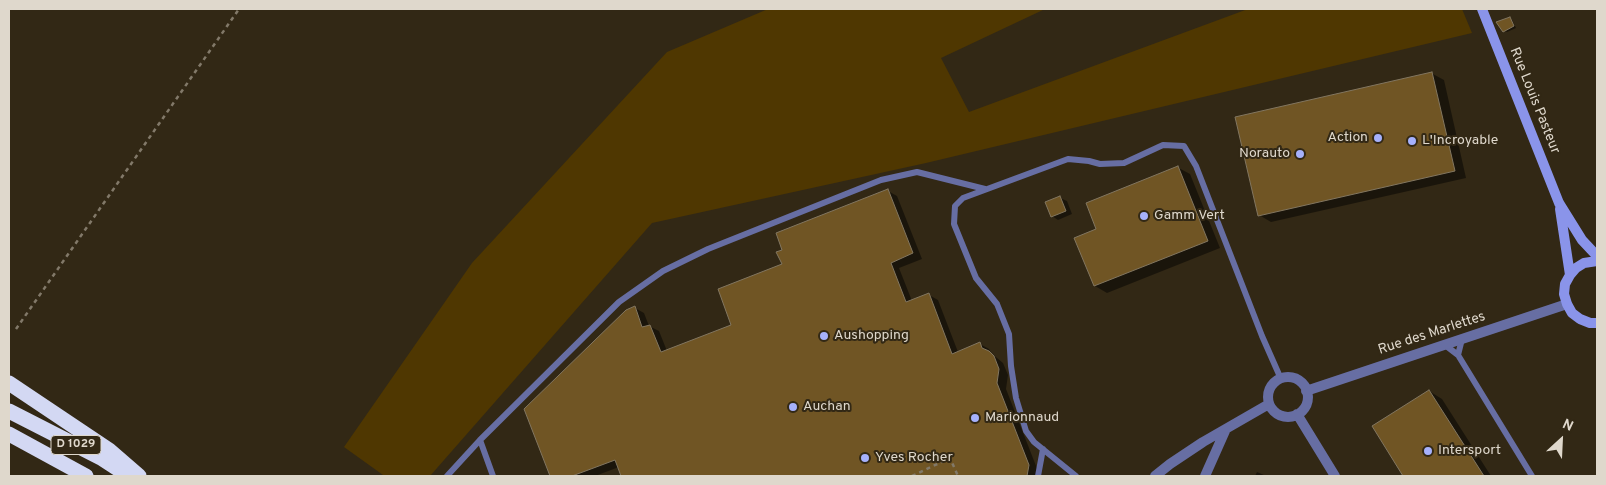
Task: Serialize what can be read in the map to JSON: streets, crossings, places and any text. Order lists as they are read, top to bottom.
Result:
{
  "streets": {
    "highway": ["D 1029"],
    "main road": ["Rue Louis Pasteur"],
    "street": ["Rue des Marlettes"]
  },
  "places": [
    "Action",
    "L'Incroyable",
    "Norauto",
    "Gamm Vert",
    "Aushopping",
    "Auchan",
    "Marionnaud",
    "Intersport",
    "Yves Rocher"
  ],
  "north": "top right"
}
